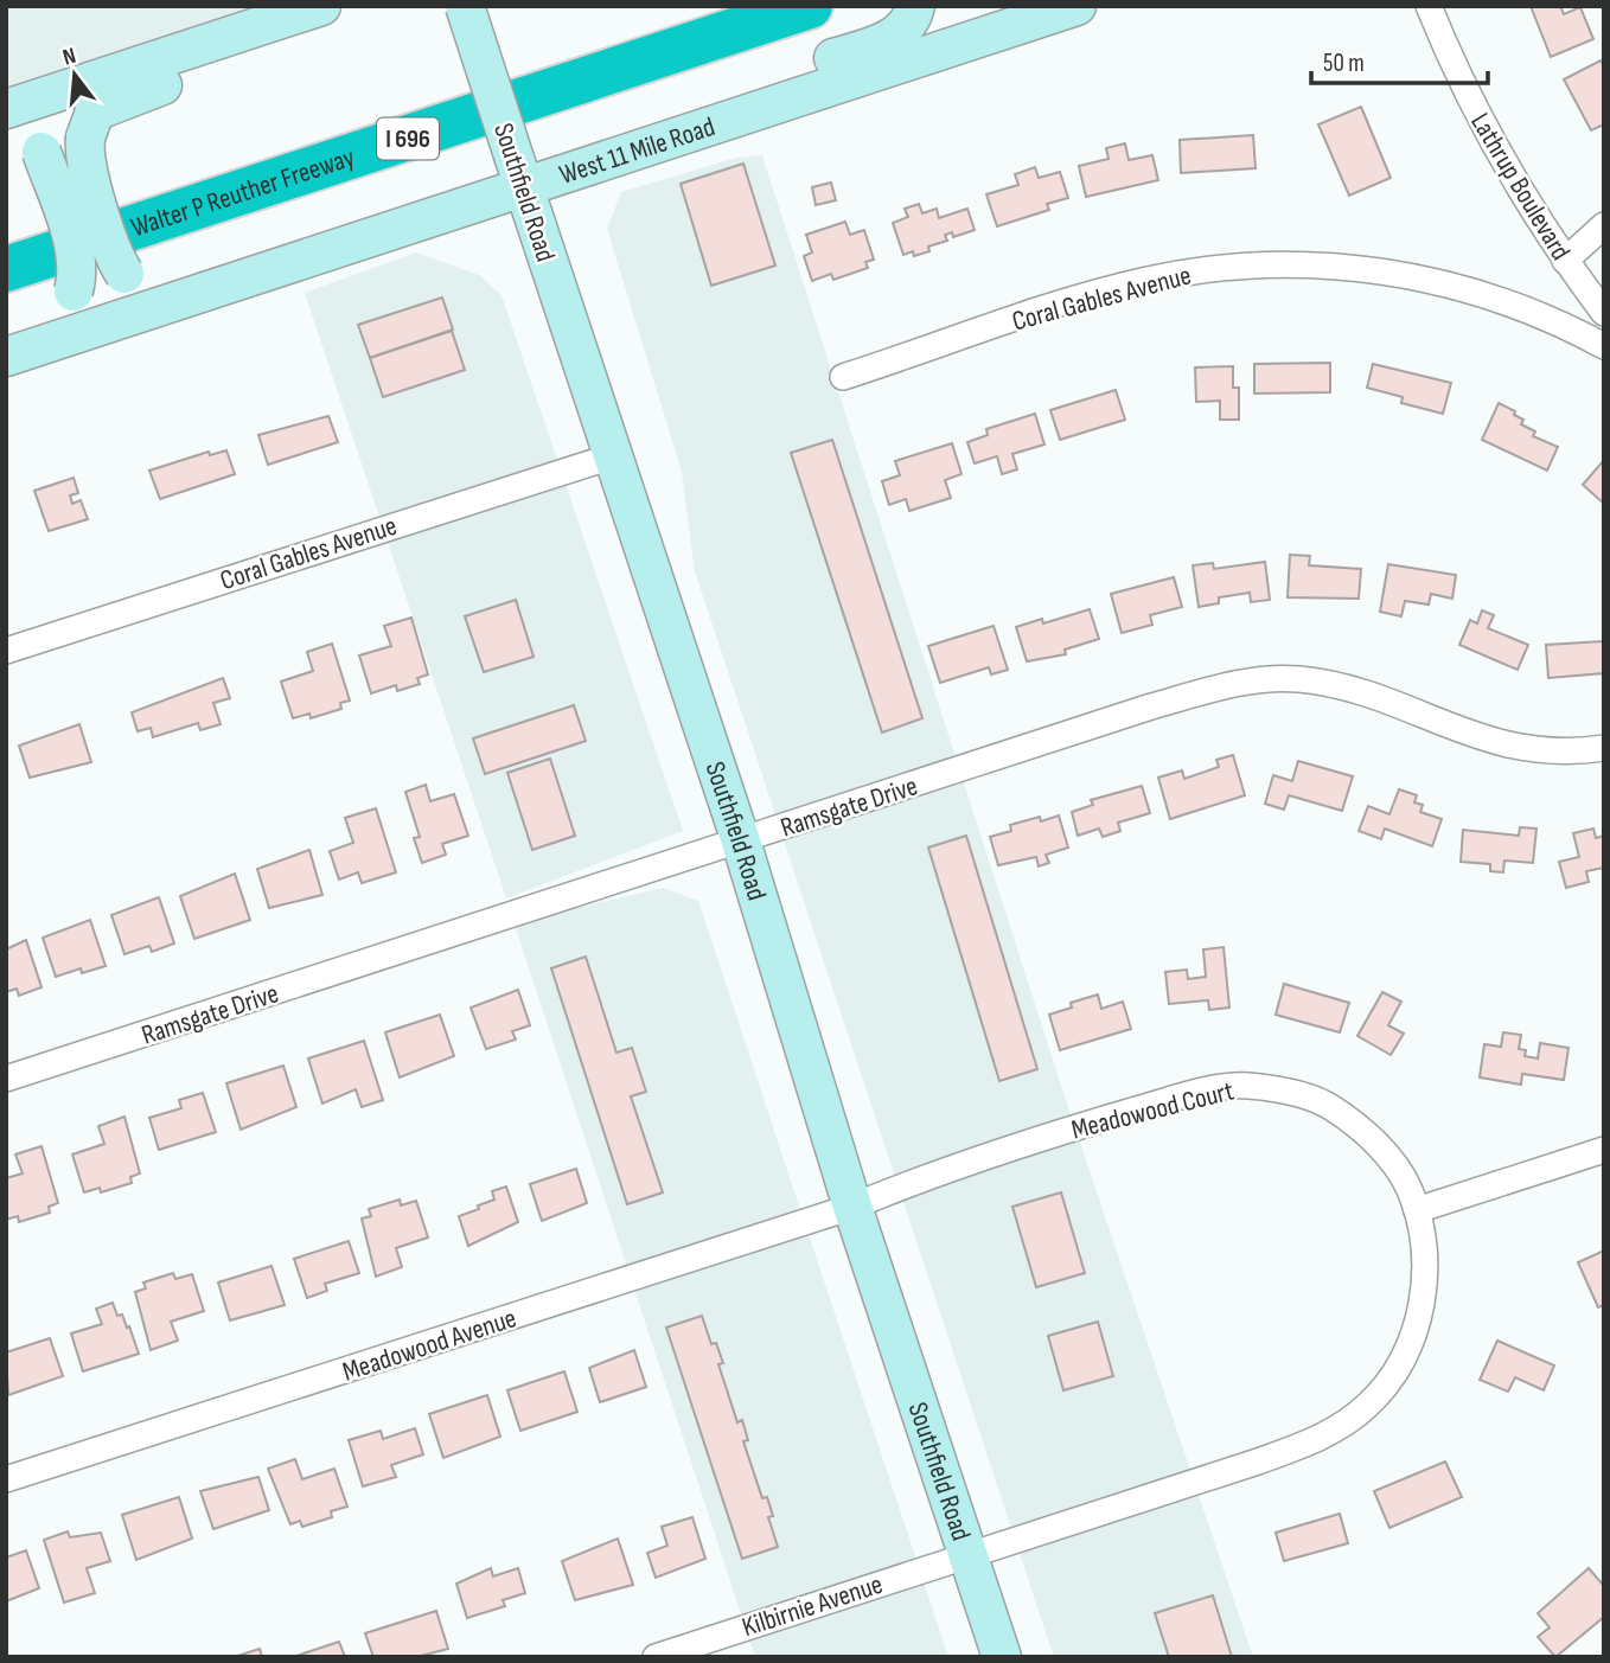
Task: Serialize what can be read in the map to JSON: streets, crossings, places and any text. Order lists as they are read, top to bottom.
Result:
{
  "streets": {
    "highway": ["I 696", "Walter P Reuther Freeway"],
    "main road": ["West 11 Mile Road", "Southfield Road"],
    "street": [
      "Lathrup Boulevard",
      "Coral Gables Avenue",
      "Ramsgate Drive",
      "Meadowood Court",
      "Meadowood Avenue",
      "Kilbirnie Avenue"
    ]
  },
  "crossings": [
    ["West 11 Mile Road", "Southfield Road"],
    ["Southfield Road", "Coral Gables Avenue"],
    ["Southfield Road", "Ramsgate Drive"],
    ["Southfield Road", "Meadowood Court"],
    ["Southfield Road", "Meadowood Avenue"],
    ["Southfield Road", "Kilbirnie Avenue"],
    ["Meadowood Court", "Meadowood Avenue"],
    ["Meadowood Court", "Kilbirnie Avenue"]
  ],
  "scale_bar": "50 m",
  "north": "top"
}
